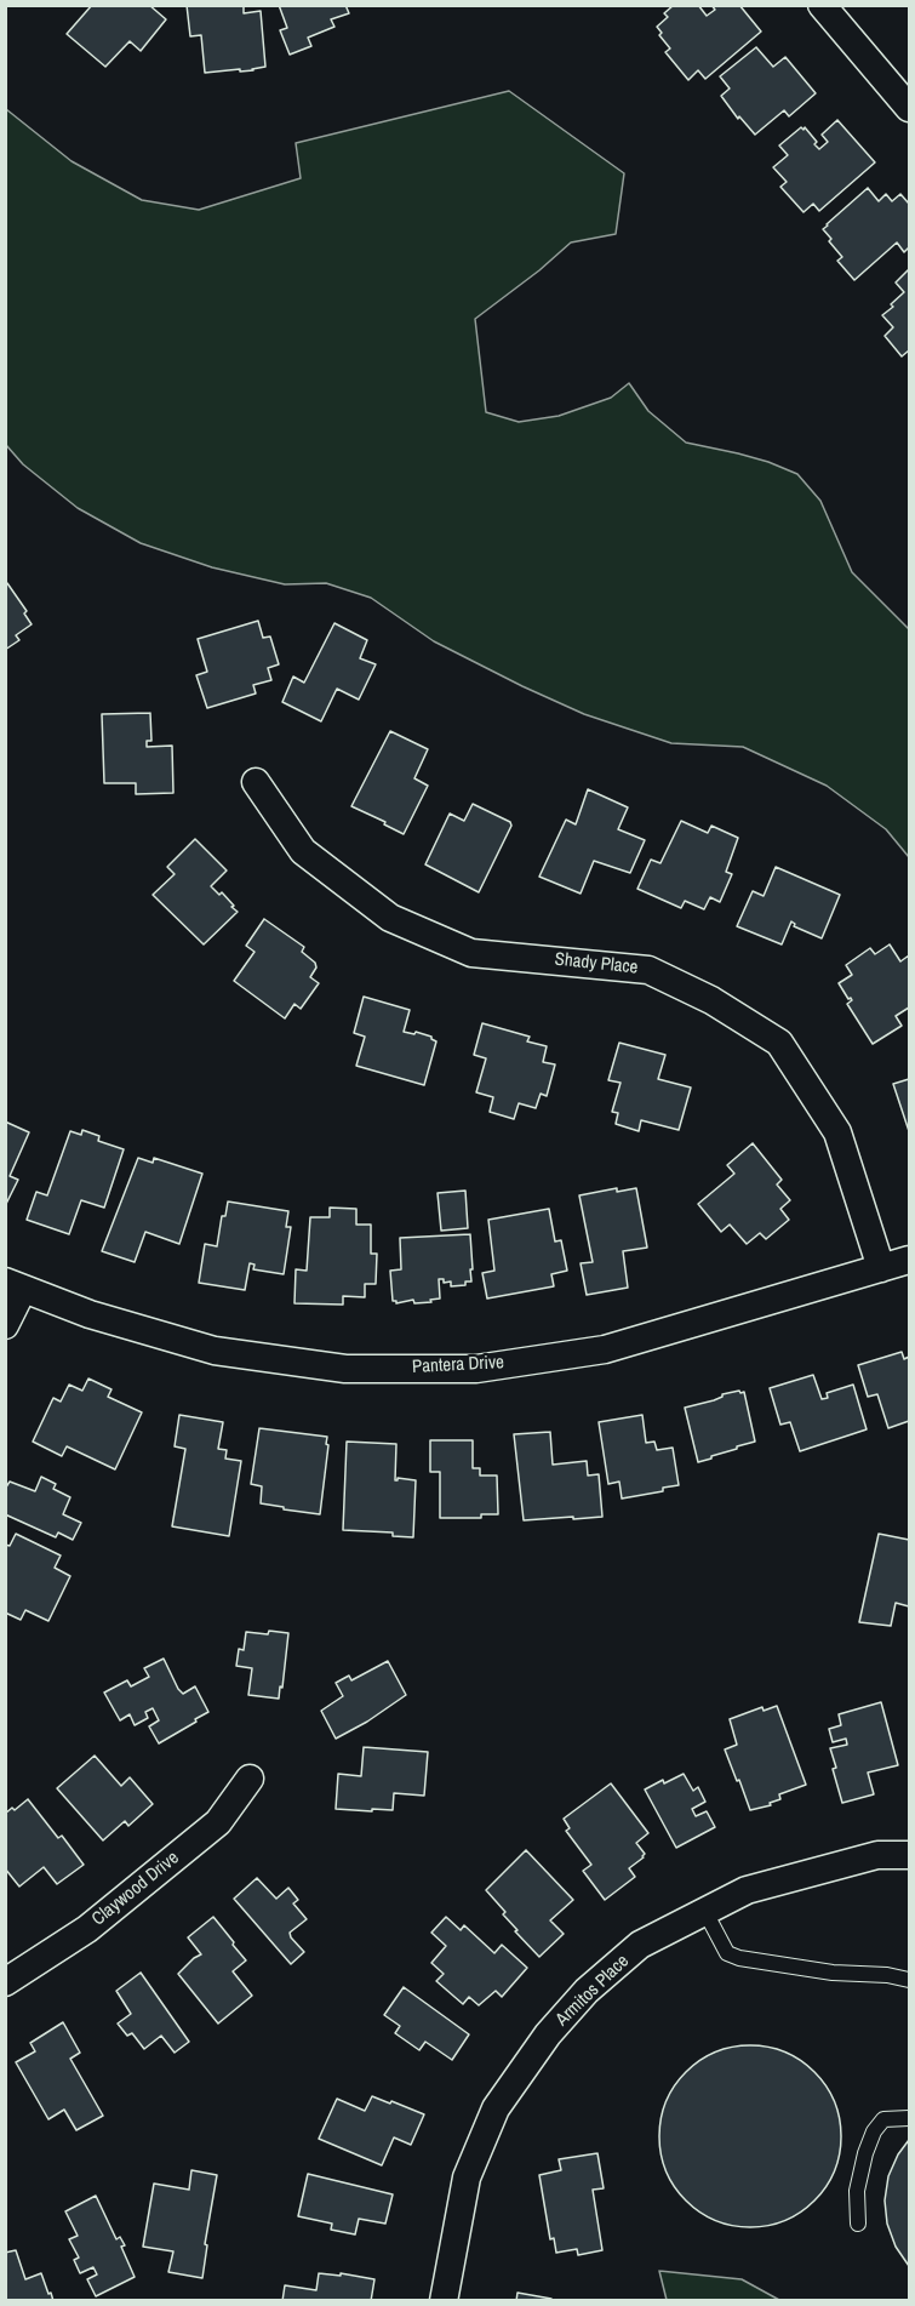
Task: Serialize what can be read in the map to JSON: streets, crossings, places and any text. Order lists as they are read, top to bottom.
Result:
{
  "streets": {
    "street": [
      "Shady Place",
      "Pantera Drive",
      "Claywood Drive",
      "Armitos Place"
    ]
  },
  "crossings": [
    ["Shady Place", "Pantera Drive"]
  ]
}
